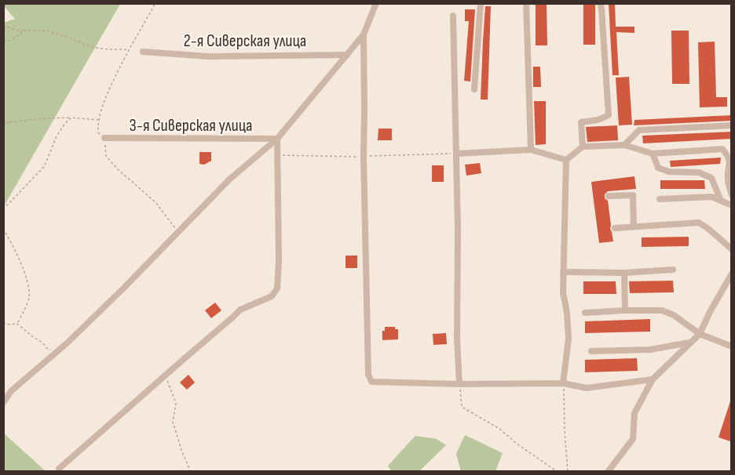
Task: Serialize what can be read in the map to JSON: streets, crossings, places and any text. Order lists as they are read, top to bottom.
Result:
{
  "streets": {
    "street": ["2-я Сиверская улица", "3-я Сиверская улица"]
  }
}
